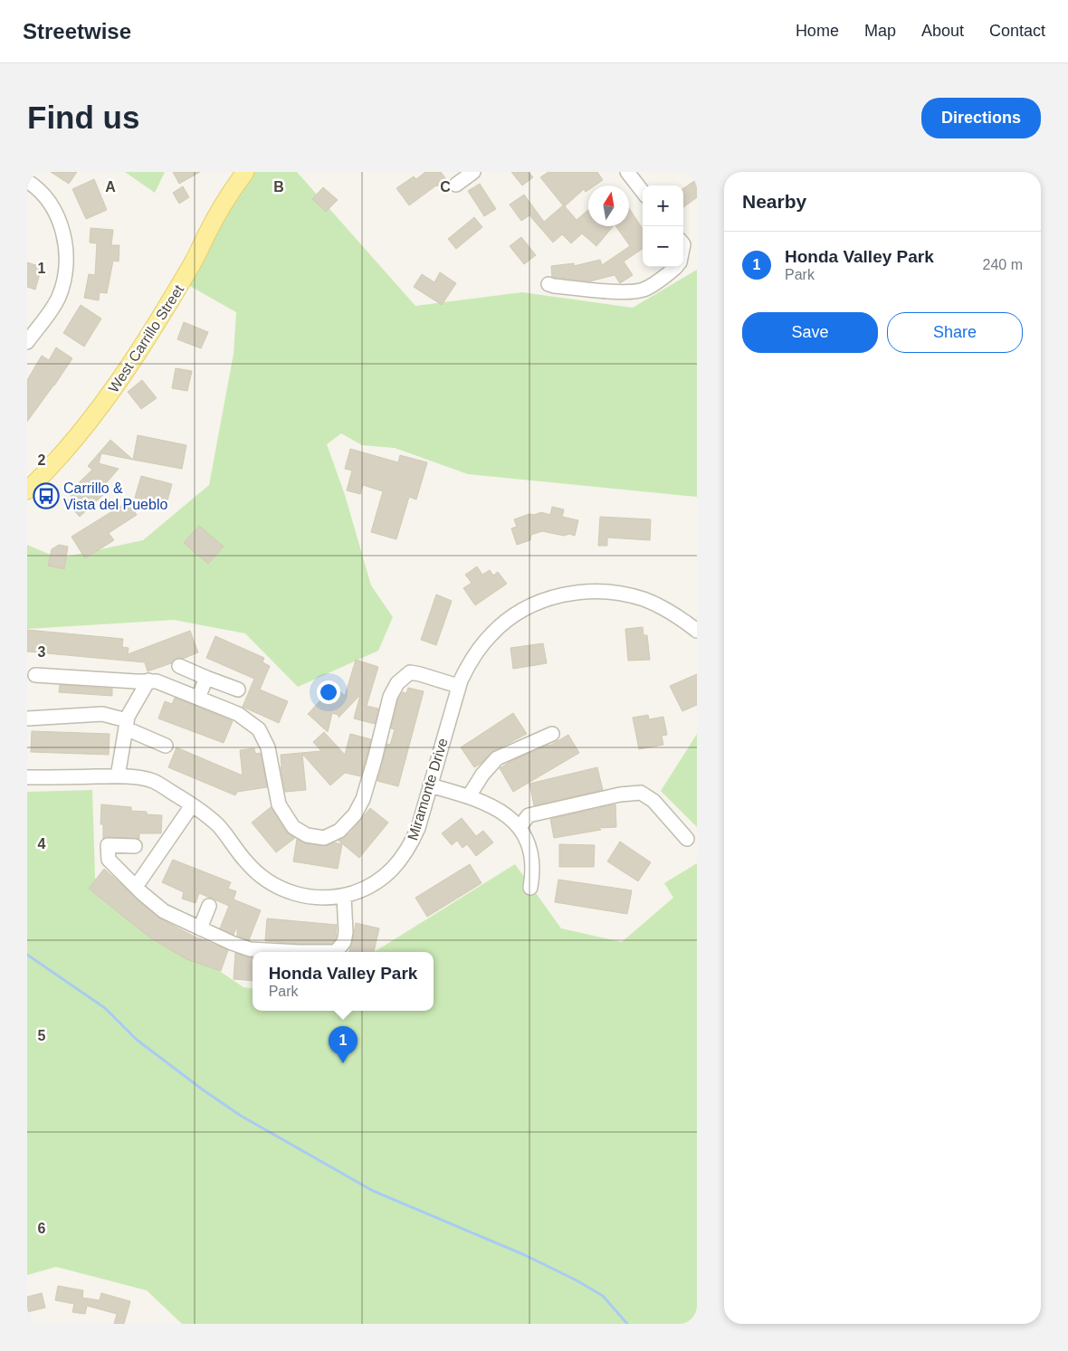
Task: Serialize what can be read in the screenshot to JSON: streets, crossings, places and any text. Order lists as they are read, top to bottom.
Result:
{
  "streets": {
    "main road": ["West Carrillo Street"],
    "street": ["Miramonte Drive"]
  },
  "places": {
    "bus stop": ["Carrillo & Vista del Pueblo"]
  },
  "north": "top",
  "page": {
    "header": "Streetwise",
    "nav": [
      "Home",
      "Map",
      "About",
      "Contact"
    ],
    "buttons": [
      "Directions",
      ["Save", "Share"]
    ],
    "title": "Find us",
    "heading": "Nearby",
    "map_buttons": ["+", "−"],
    "list": [
      {
        "mark": "1",
        "name": "Honda Valley Park",
        "note": "Park",
        "value": "240 m"
      }
    ],
    "popup": ["Honda Valley Park", "Park"],
    "pins": "1"
  },
  "grid": {
    "columns": ["A", "B", "C"],
    "rows": [
      "1",
      "2",
      "3",
      "4",
      "5",
      "6"
    ]
  }
}
